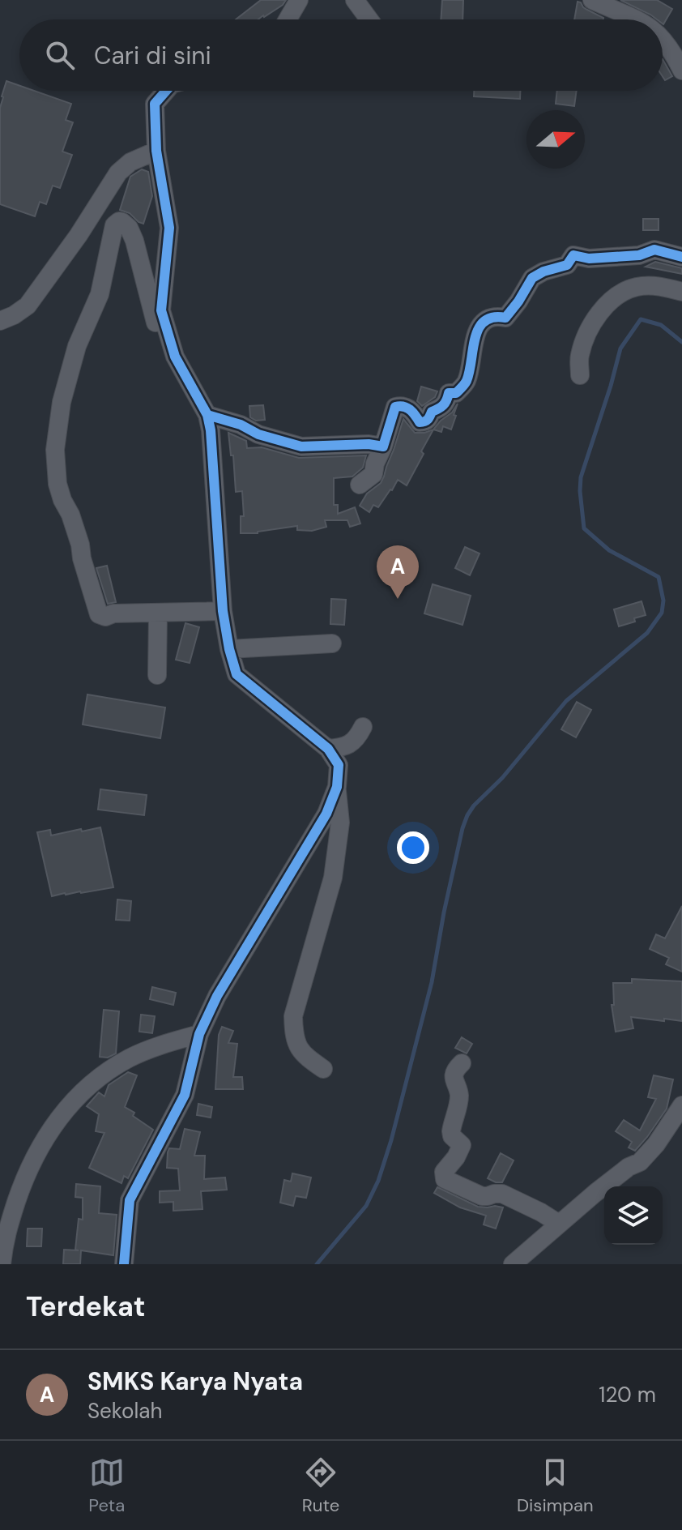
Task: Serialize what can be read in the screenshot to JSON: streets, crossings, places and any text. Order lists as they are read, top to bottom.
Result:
{
  "north": "right",
  "page": {
    "search": "Cari di sini",
    "pins": "A",
    "heading": "Terdekat",
    "list": [
      {
        "mark": "A",
        "name": "SMKS Karya Nyata",
        "note": "Sekolah",
        "value": "120 m"
      }
    ],
    "nav": ["Peta", "Rute", "Disimpan"]
  }
}
